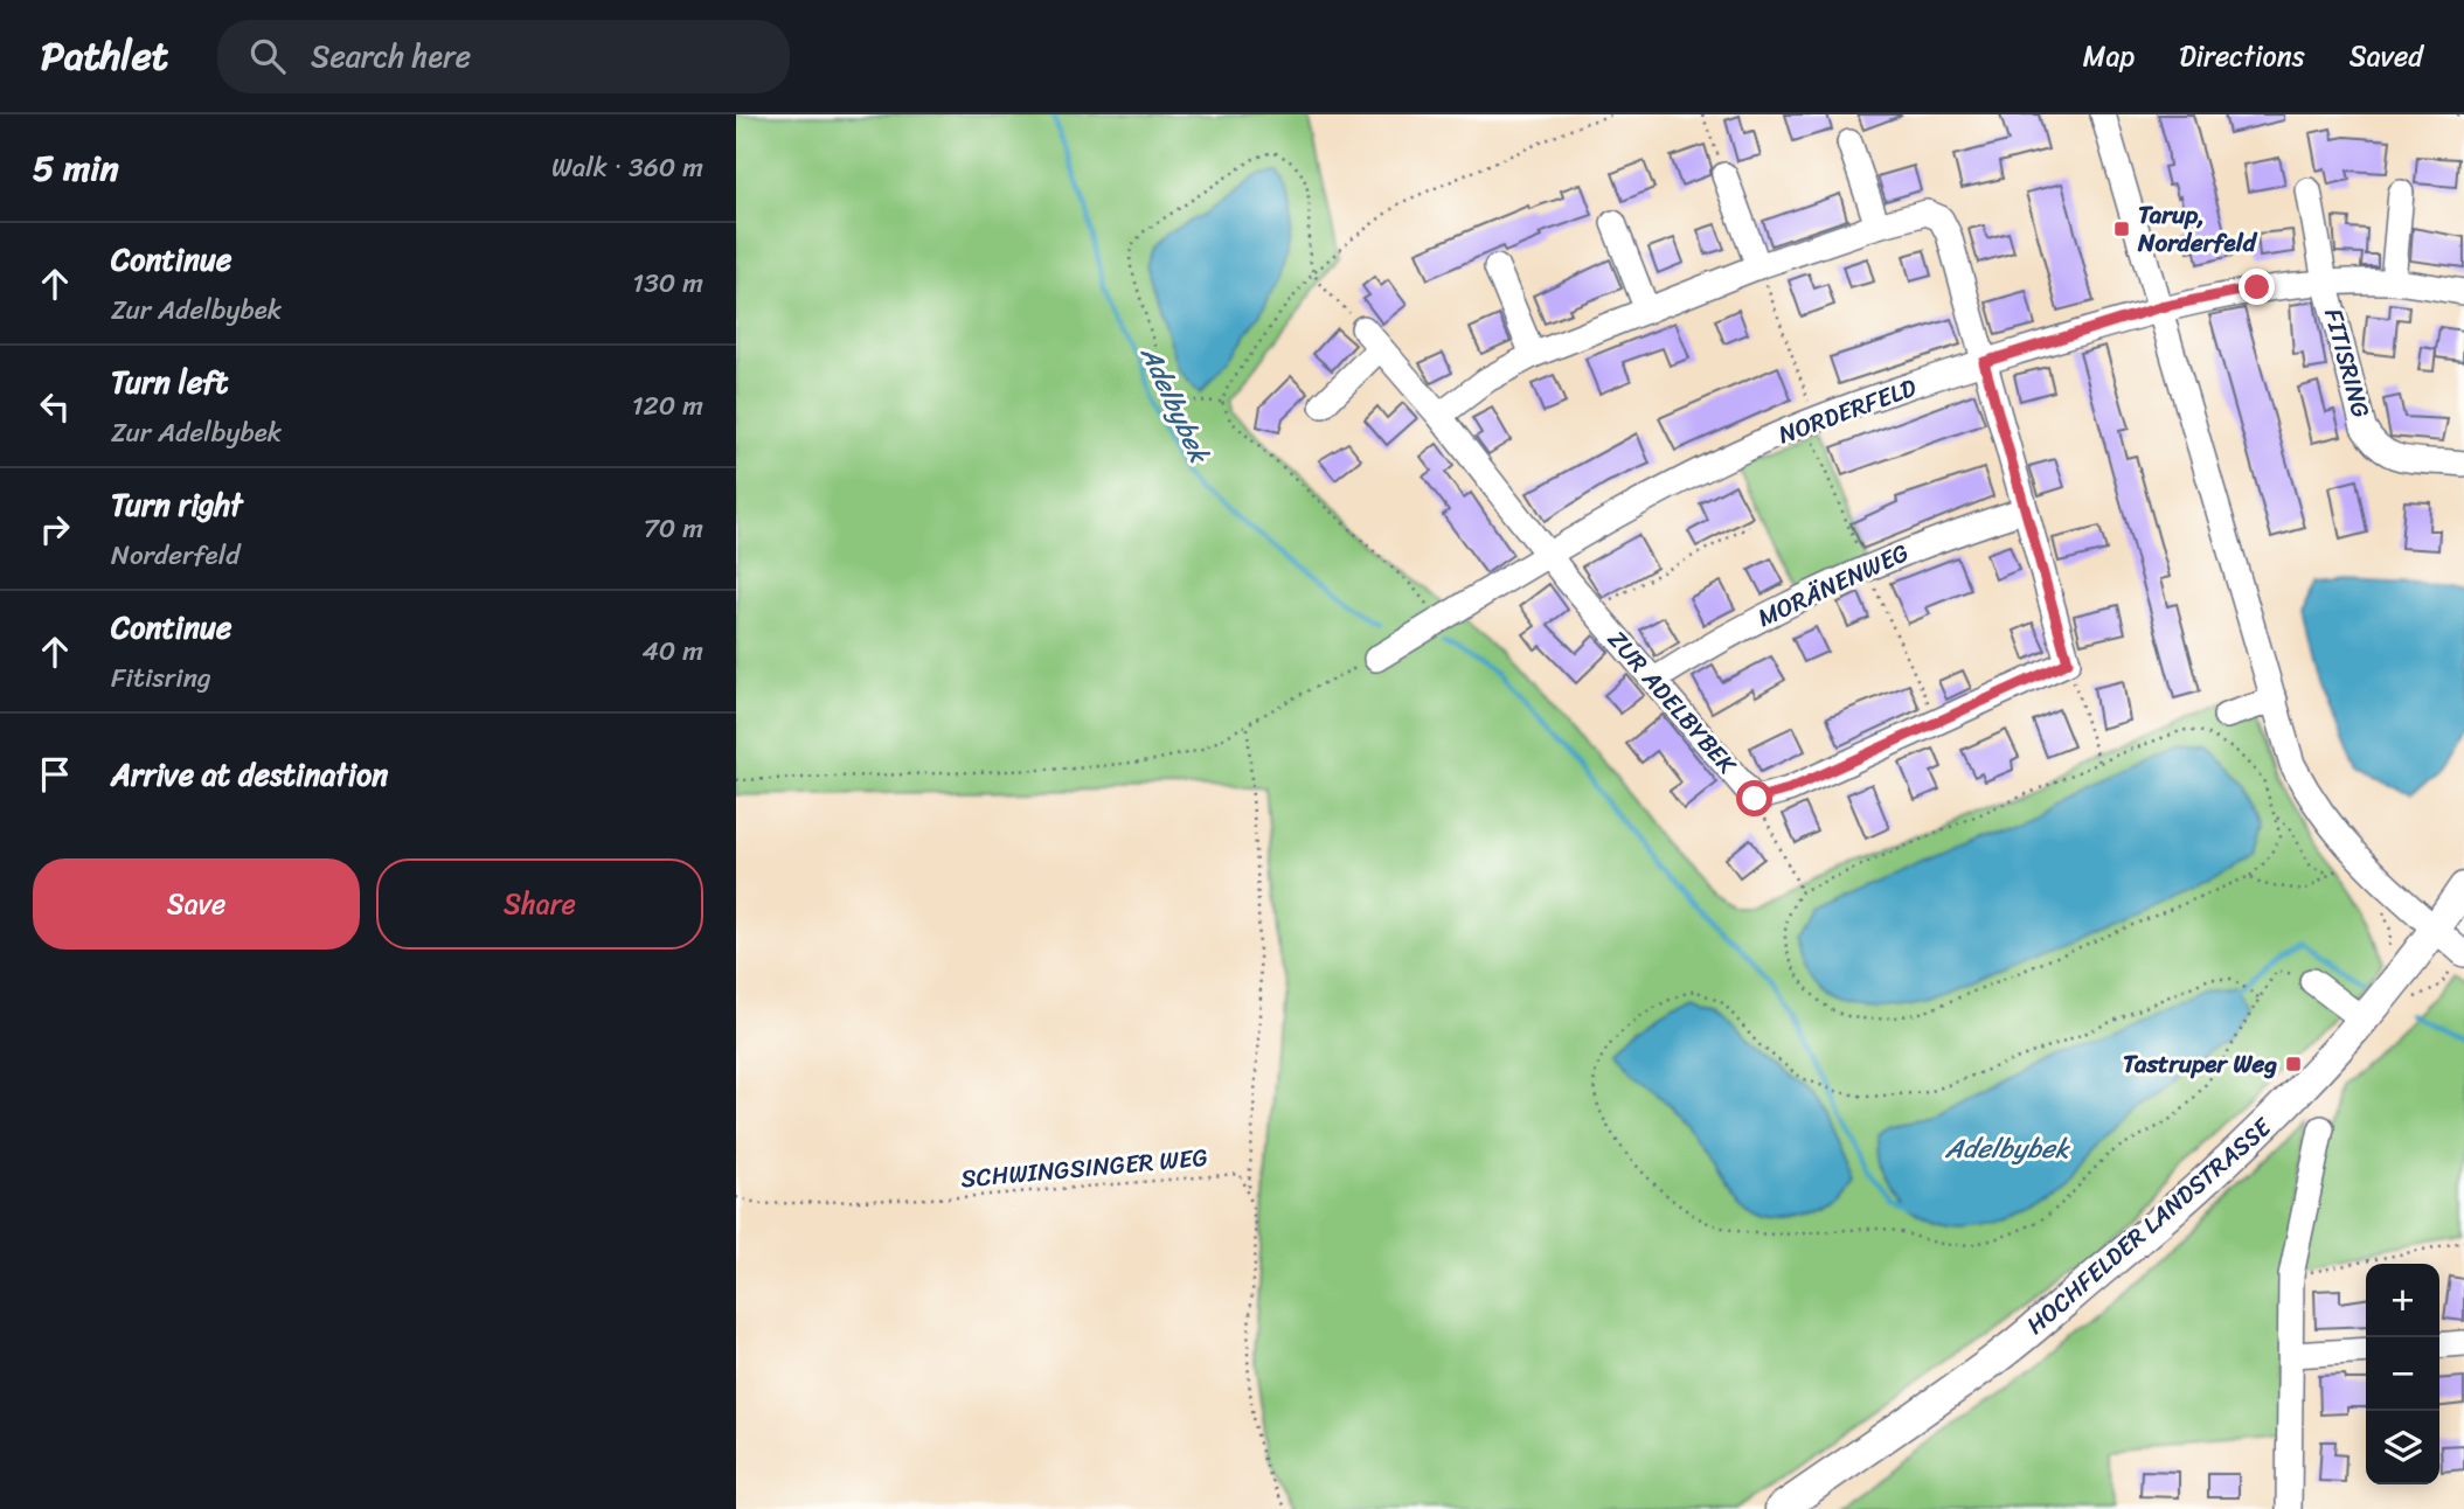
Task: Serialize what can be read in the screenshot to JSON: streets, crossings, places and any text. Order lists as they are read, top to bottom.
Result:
{
  "streets": {
    "main road": ["HOCHFELDER LANDSTRASSE"],
    "street": [
      "FITISRING",
      "NORDERFELD",
      "MORÄNENWEG",
      "ZUR ADELBYBEK"
    ],
    "path": ["SCHWINGSINGER WEG"]
  },
  "crossings": [
    ["FITISRING", "NORDERFELD"],
    ["NORDERFELD", "ZUR ADELBYBEK"],
    ["MORÄNENWEG", "ZUR ADELBYBEK"]
  ],
  "water": ["Adelbybek"],
  "places": {
    "transit": ["Tarup, Norderfeld", "Tastruper Weg"]
  },
  "page": {
    "header": "Pathlet",
    "search": "Search here",
    "nav": ["Map", "Directions", "Saved"],
    "heading": ["5 min", "Walk · 360 m"],
    "list": [
      ["Continue", "Zur Adelbybek", "130 m"],
      ["Turn left", "Zur Adelbybek", "120 m"],
      ["Turn right", "Norderfeld", "70 m"],
      ["Continue", "Fitisring", "40 m"],
      "Arrive at destination"
    ],
    "buttons": ["Save", "Share"],
    "map_buttons": ["+", "−"]
  }
}
